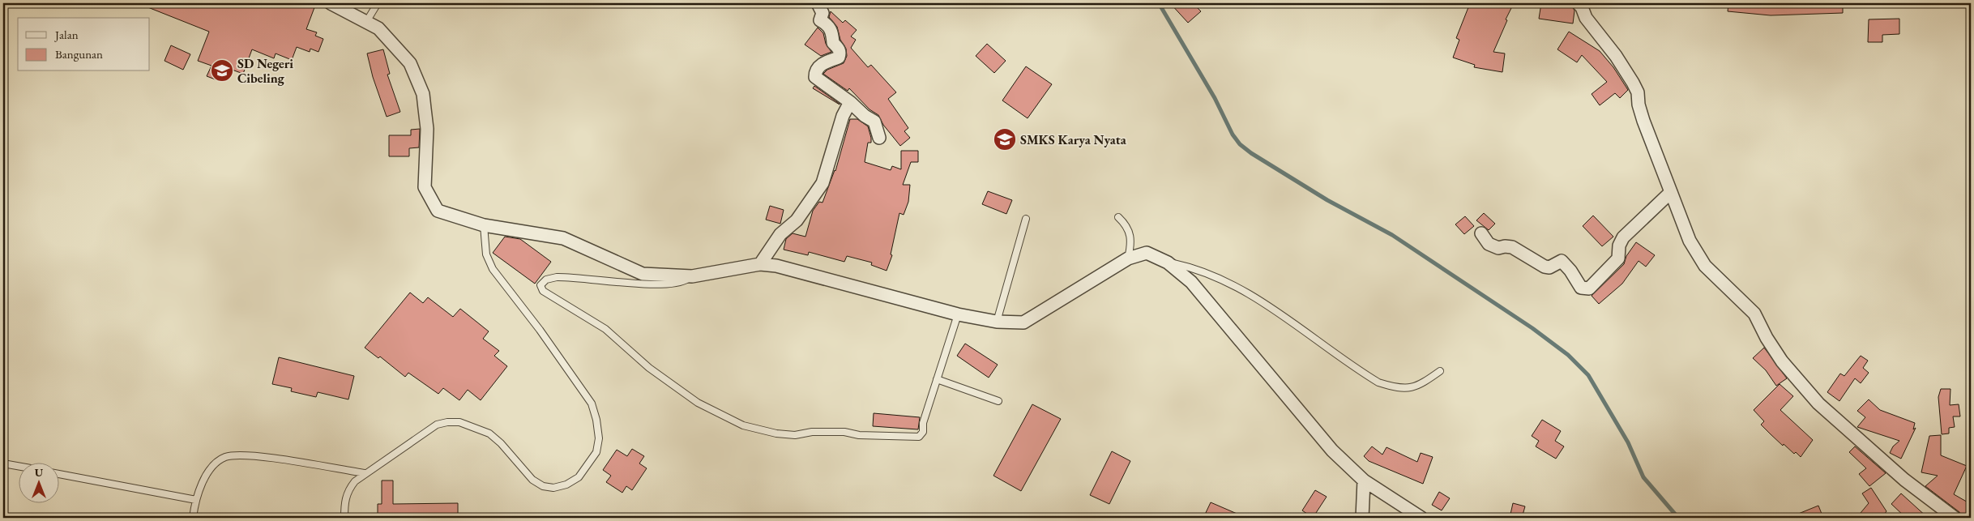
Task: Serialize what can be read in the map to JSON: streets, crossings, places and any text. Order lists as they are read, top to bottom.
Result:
{
  "places": {
    "school or university": ["SD Negeri Cibeling", "SMKS Karya Nyata"]
  },
  "legend": ["Jalan", "Bangunan"],
  "north": "top"
}
